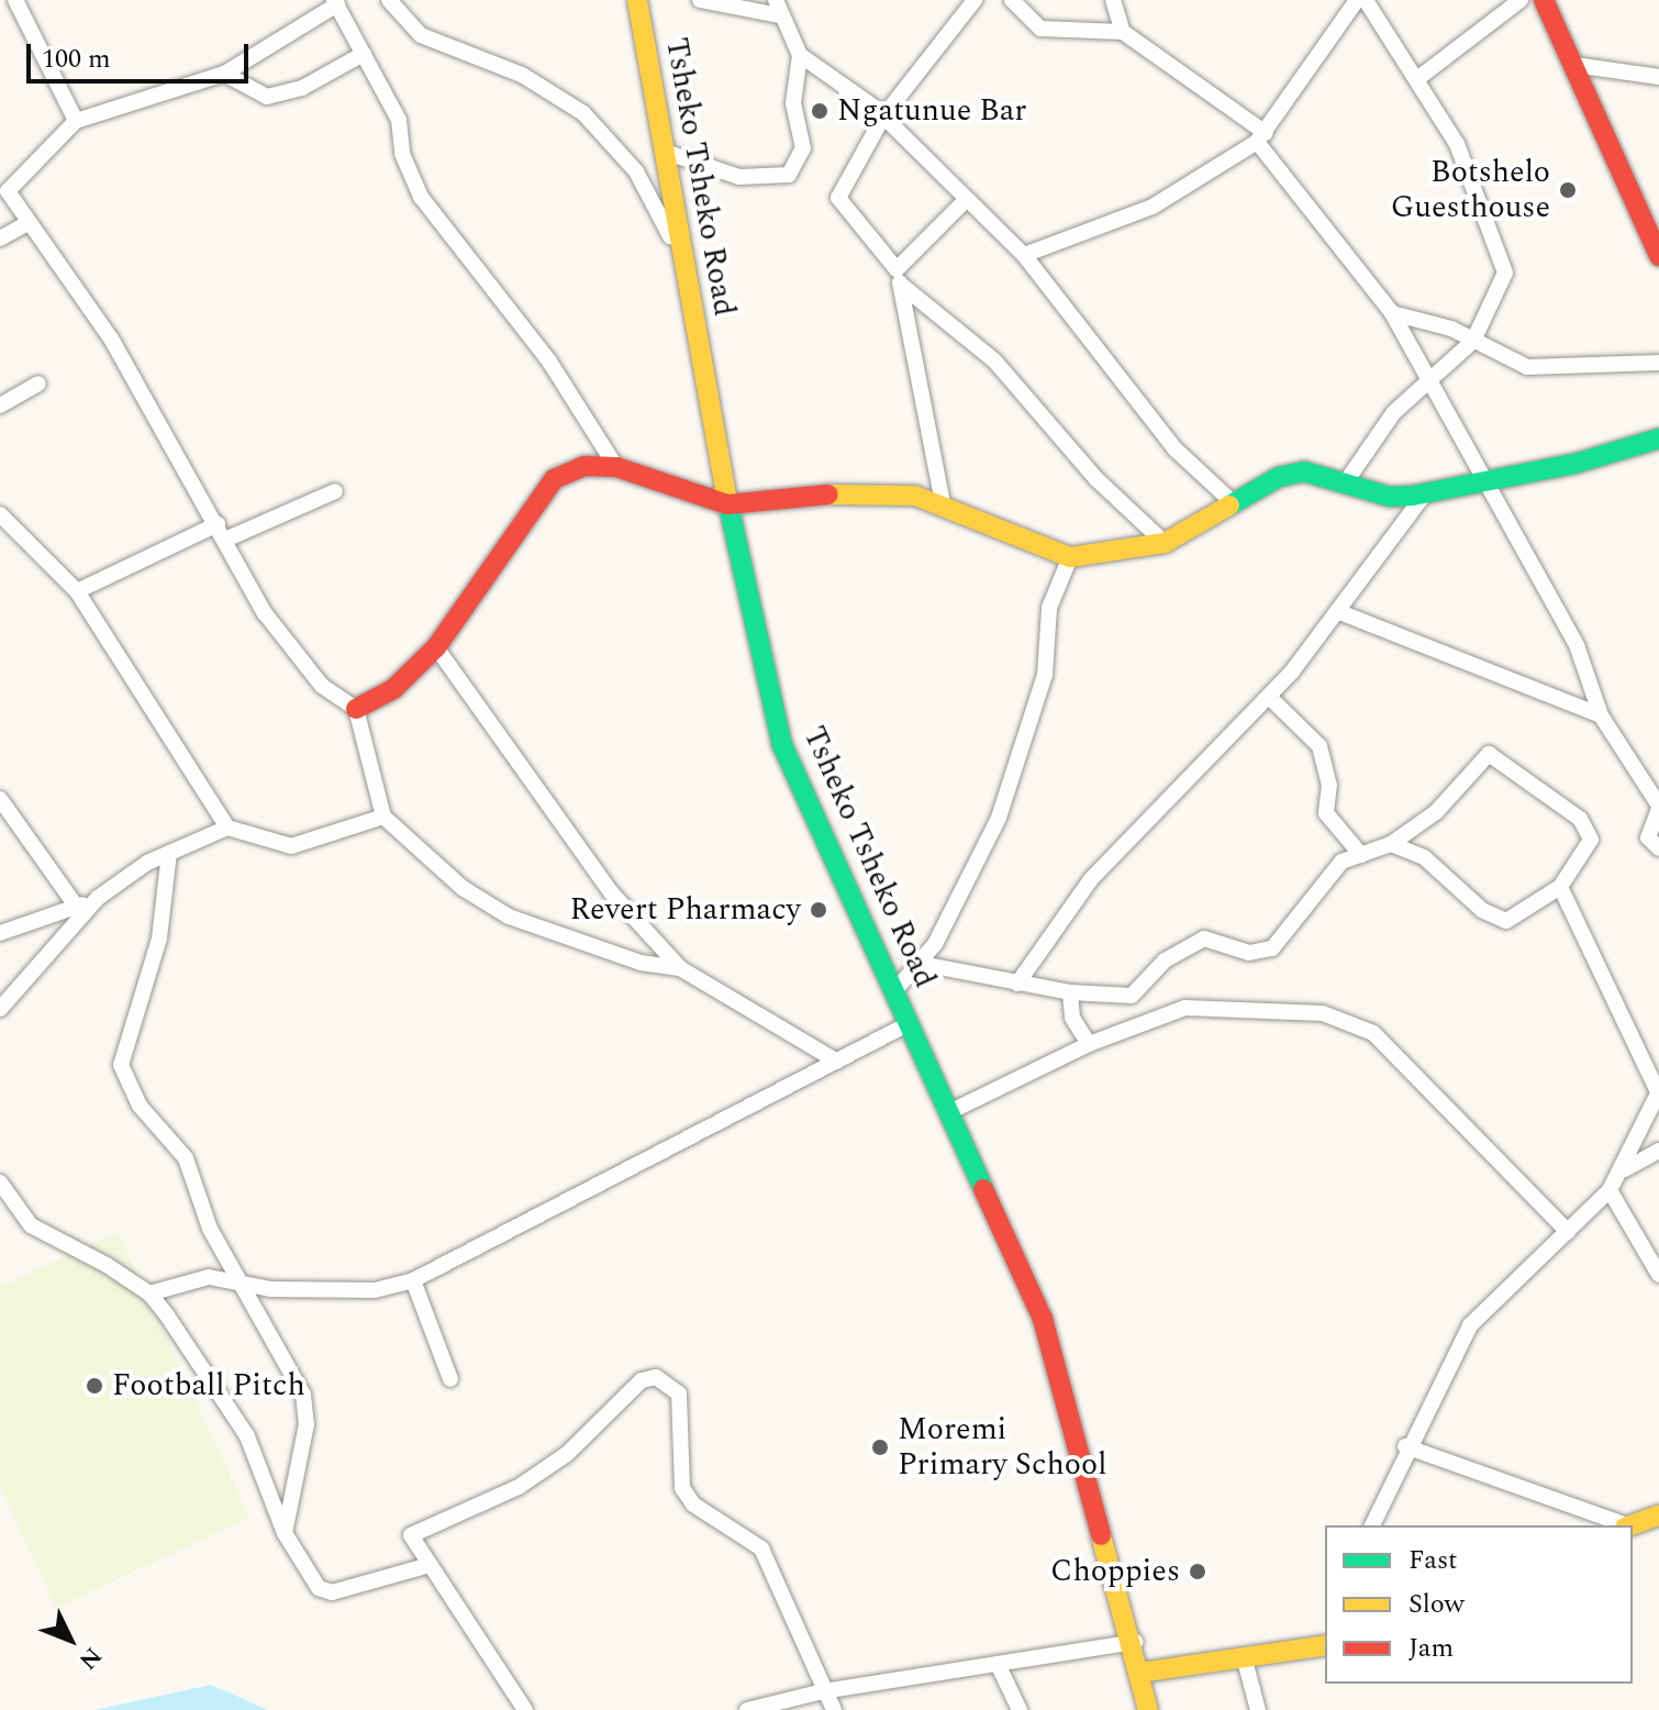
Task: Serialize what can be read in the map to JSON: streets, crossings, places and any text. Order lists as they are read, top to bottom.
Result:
{
  "streets": {
    "main road": ["Tsheko Tsheko Road"]
  },
  "places": [
    "Ngatunue Bar",
    "Botshelo Guesthouse",
    "Revert Pharmacy",
    "Football Pitch",
    "Moremi Primary School",
    "Choppies"
  ],
  "legend": ["Fast", "Slow", "Jam"],
  "scale_bar": "100 m",
  "north": "bottom right"
}
